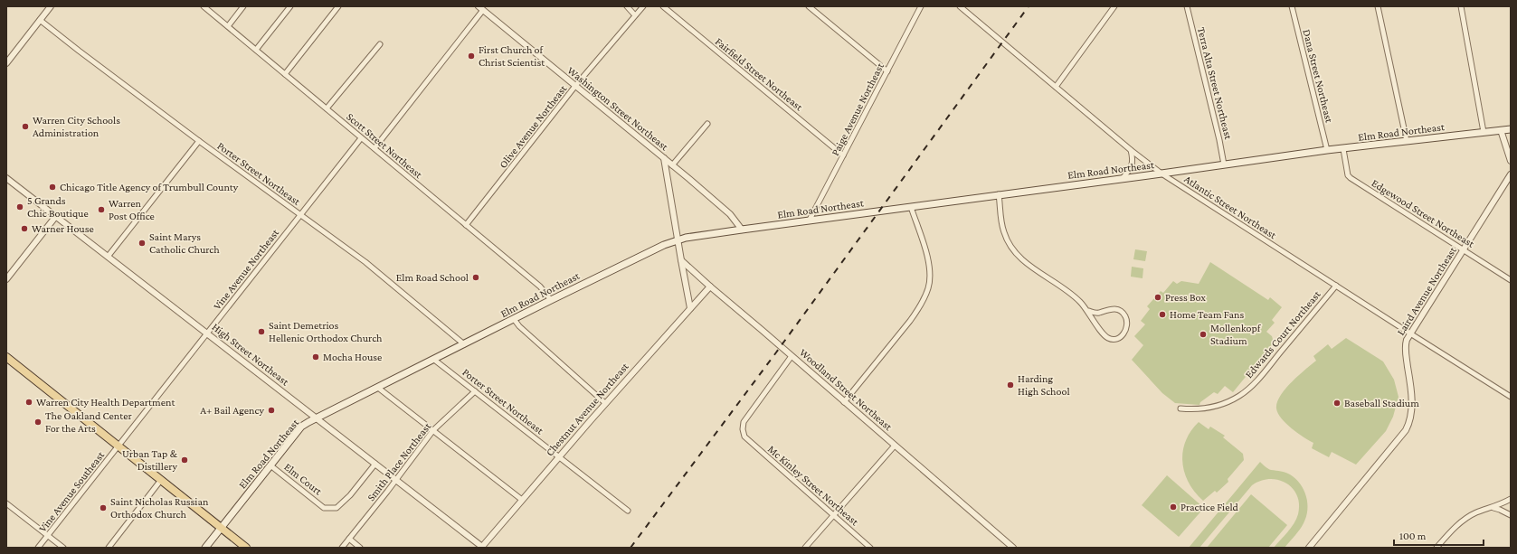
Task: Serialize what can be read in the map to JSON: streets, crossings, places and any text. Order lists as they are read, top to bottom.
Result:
{
  "streets": {
    "main road": ["Elm Road Northeast"],
    "street": [
      "Fairfield Street Northeast",
      "Dana Street Northeast",
      "Terra Alta Street Northeast",
      "Washington Street Northeast",
      "Paige Avenue Northeast",
      "Olive Avenue Northeast",
      "Scott Street Northeast",
      "Porter Street Northeast",
      "Atlantic Street Northeast",
      "Edgewood Street Northeast",
      "Vine Avenue Northeast",
      "Laird Avenue Northeast",
      "Edwards Court Northeast",
      "High Street Northeast",
      "Woodland Street Northeast",
      "Chestnut Avenue Northeast",
      "Smith Place Northeast",
      "Elm Court",
      "Mc Kinley Street Northeast",
      "Vine Avenue Southeast"
    ]
  },
  "crossings": [
    ["Fairfield Street Northeast", "Paige Avenue Northeast"],
    ["Dana Street Northeast", "Elm Road Northeast"],
    ["Terra Alta Street Northeast", "Elm Road Northeast"],
    ["Washington Street Northeast", "Olive Avenue Northeast"],
    ["Washington Street Northeast", "Elm Road Northeast"],
    ["Paige Avenue Northeast", "Elm Road Northeast"],
    ["Olive Avenue Northeast", "Scott Street Northeast"],
    ["Elm Road Northeast", "Scott Street Northeast"],
    ["Elm Road Northeast", "Porter Street Northeast"],
    ["Elm Road Northeast", "Atlantic Street Northeast"],
    ["Elm Road Northeast", "Edgewood Street Northeast"],
    ["Elm Road Northeast", "High Street Northeast"],
    ["Elm Road Northeast", "Elm Court"],
    ["Scott Street Northeast", "Vine Avenue Northeast"],
    ["Porter Street Northeast", "Vine Avenue Northeast"],
    ["Porter Street Northeast", "Chestnut Avenue Northeast"],
    ["Porter Street Northeast", "Smith Place Northeast"],
    ["Atlantic Street Northeast", "Laird Avenue Northeast"],
    ["Atlantic Street Northeast", "Edwards Court Northeast"],
    ["Edgewood Street Northeast", "Laird Avenue Northeast"],
    ["Vine Avenue Northeast", "High Street Northeast"],
    ["Vine Avenue Northeast", "Vine Avenue Southeast"],
    ["High Street Northeast", "Chestnut Avenue Northeast"],
    ["High Street Northeast", "Smith Place Northeast"],
    ["High Street Northeast", "Elm Court"],
    ["Woodland Street Northeast", "Chestnut Avenue Northeast"],
    ["Woodland Street Northeast", "Mc Kinley Street Northeast"]
  ],
  "places": [
    "First Church of Christ Scientist",
    "Warren City Schools Administration",
    "Chicago Title Agency of Trumbull County",
    "5 Grands Chic Boutique",
    "Warren Post Office",
    "Warner House",
    "Saint Marys Catholic Church",
    "Elm Road School",
    "Press Box",
    "Home Team Fans",
    "Saint Demetrios Hellenic Orthodox Church",
    "Mollenkopf Stadium",
    "Mocha House",
    "Harding High School",
    "Warren City Health Department",
    "Baseball Stadium",
    "A+ Bail Agency",
    "The Oakland Center For the Arts",
    "Urban Tap & Distillery",
    "Practice Field",
    "Saint Nicholas Russian Orthodox Church"
  ],
  "scale_bar": "100 m"
}
